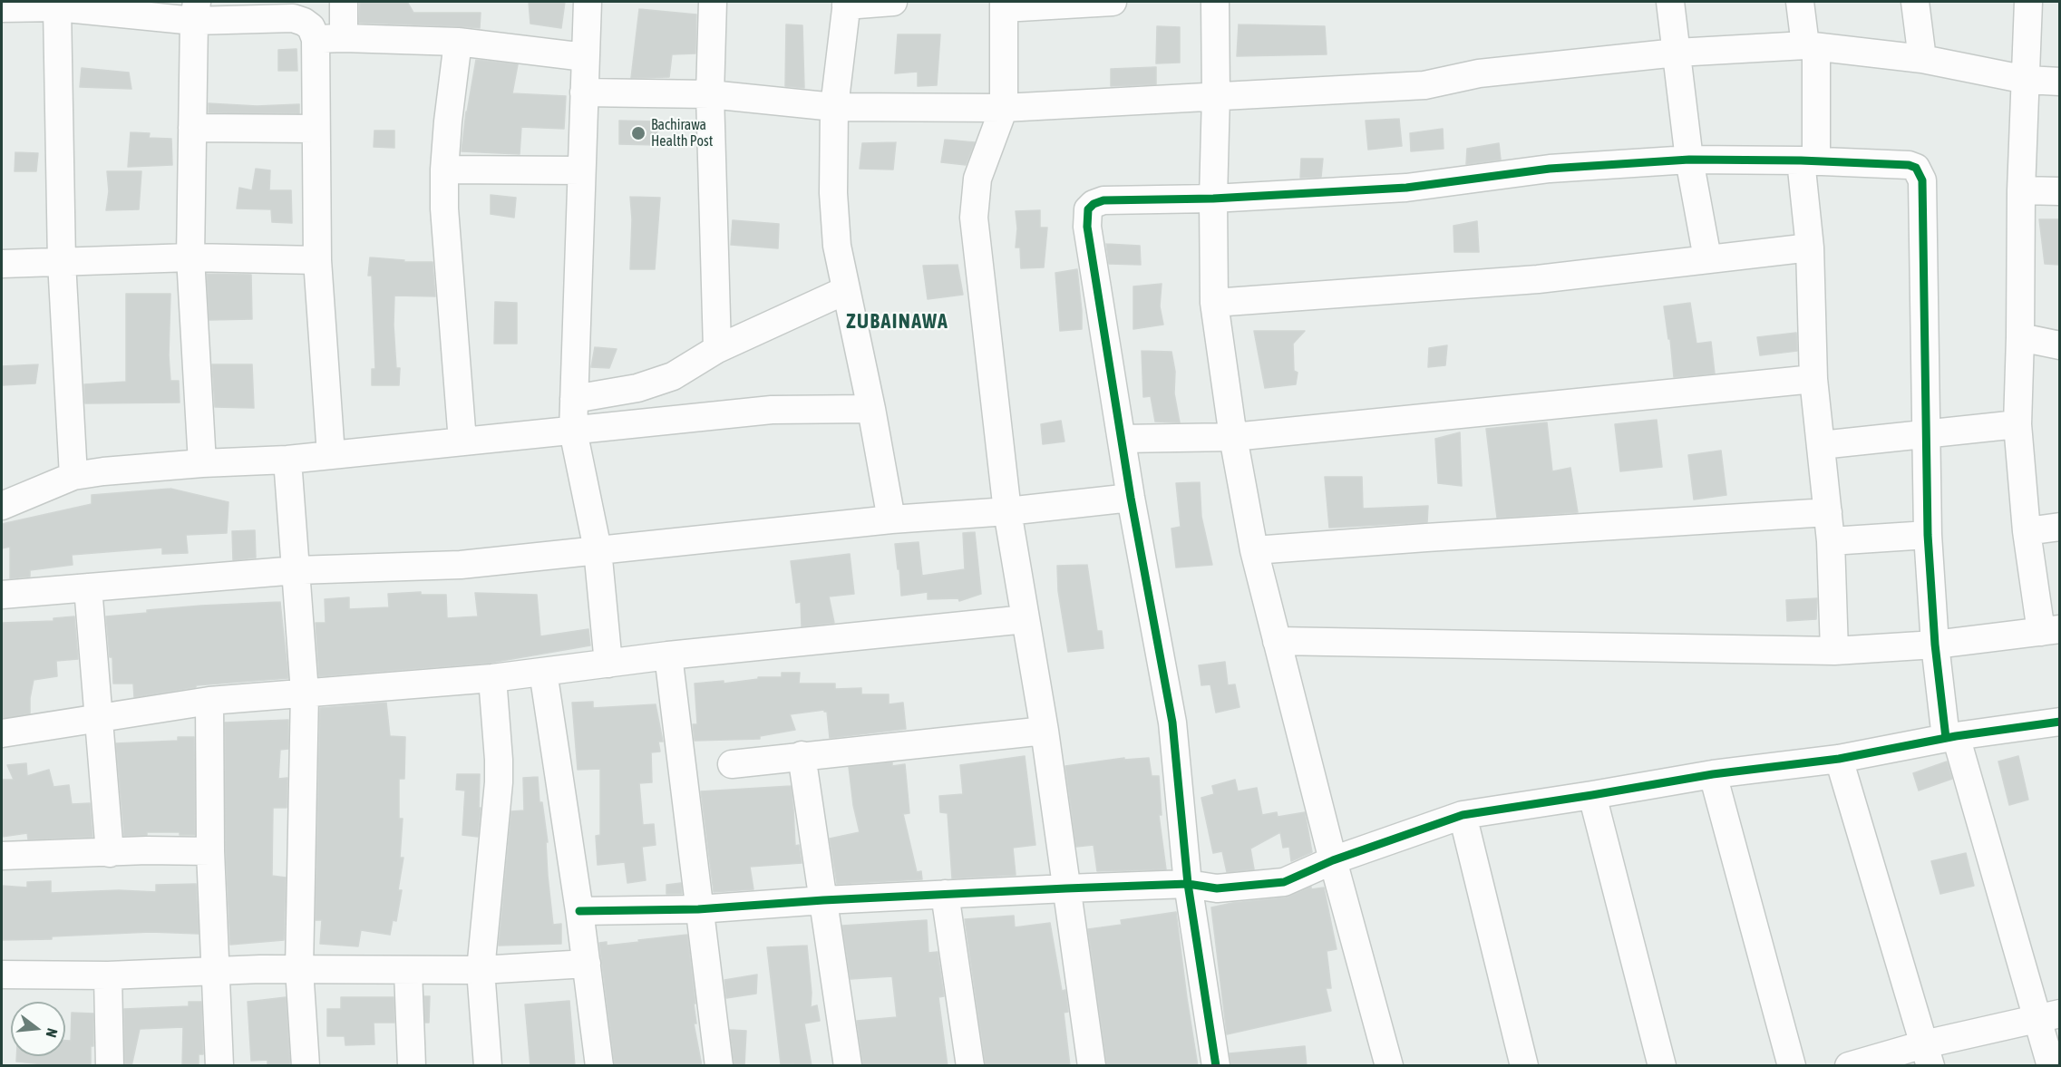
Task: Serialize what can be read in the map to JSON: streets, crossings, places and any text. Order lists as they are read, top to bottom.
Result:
{
  "districts": ["ZUBAINAWA"],
  "places": ["Bachirawa Health Post"],
  "north": "right"
}
